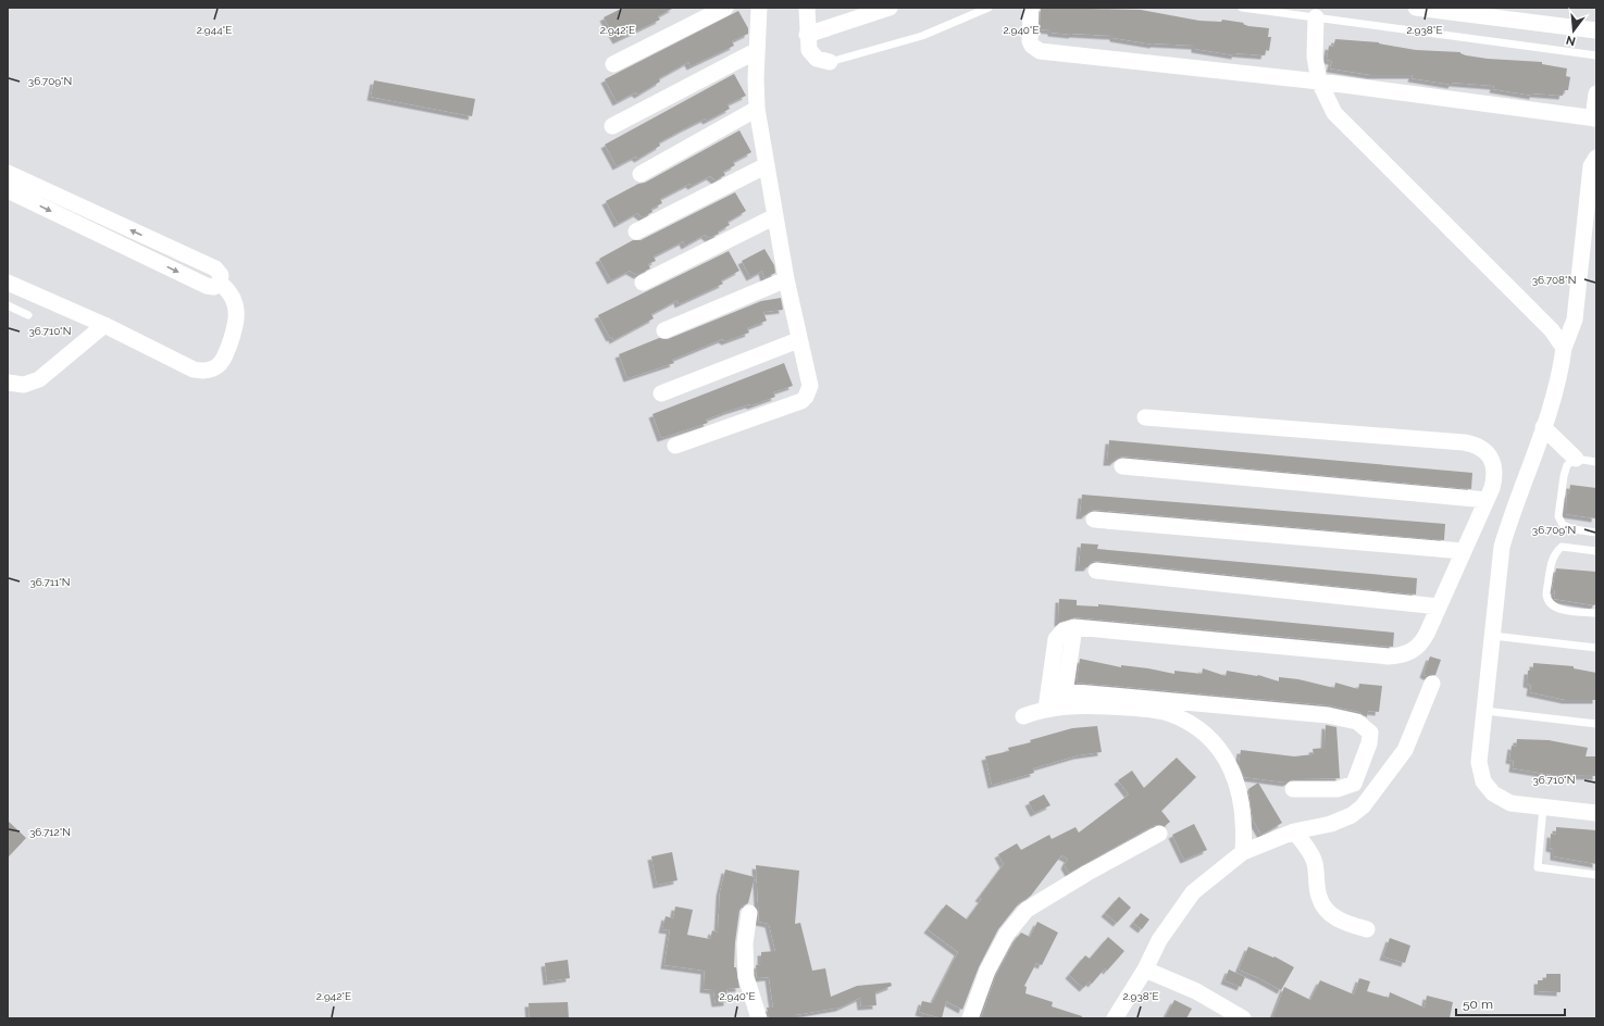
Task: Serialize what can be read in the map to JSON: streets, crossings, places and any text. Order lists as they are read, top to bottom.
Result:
{
  "scale_bar": "50 m",
  "north": "bottom",
  "coordinates": [
    "2.944°E",
    "2.942°E",
    "2.940°E",
    "2.938°E",
    "36.709°N",
    "36.708°N",
    "36.710°N",
    "36.711°N",
    "36.712°N"
  ]
}
